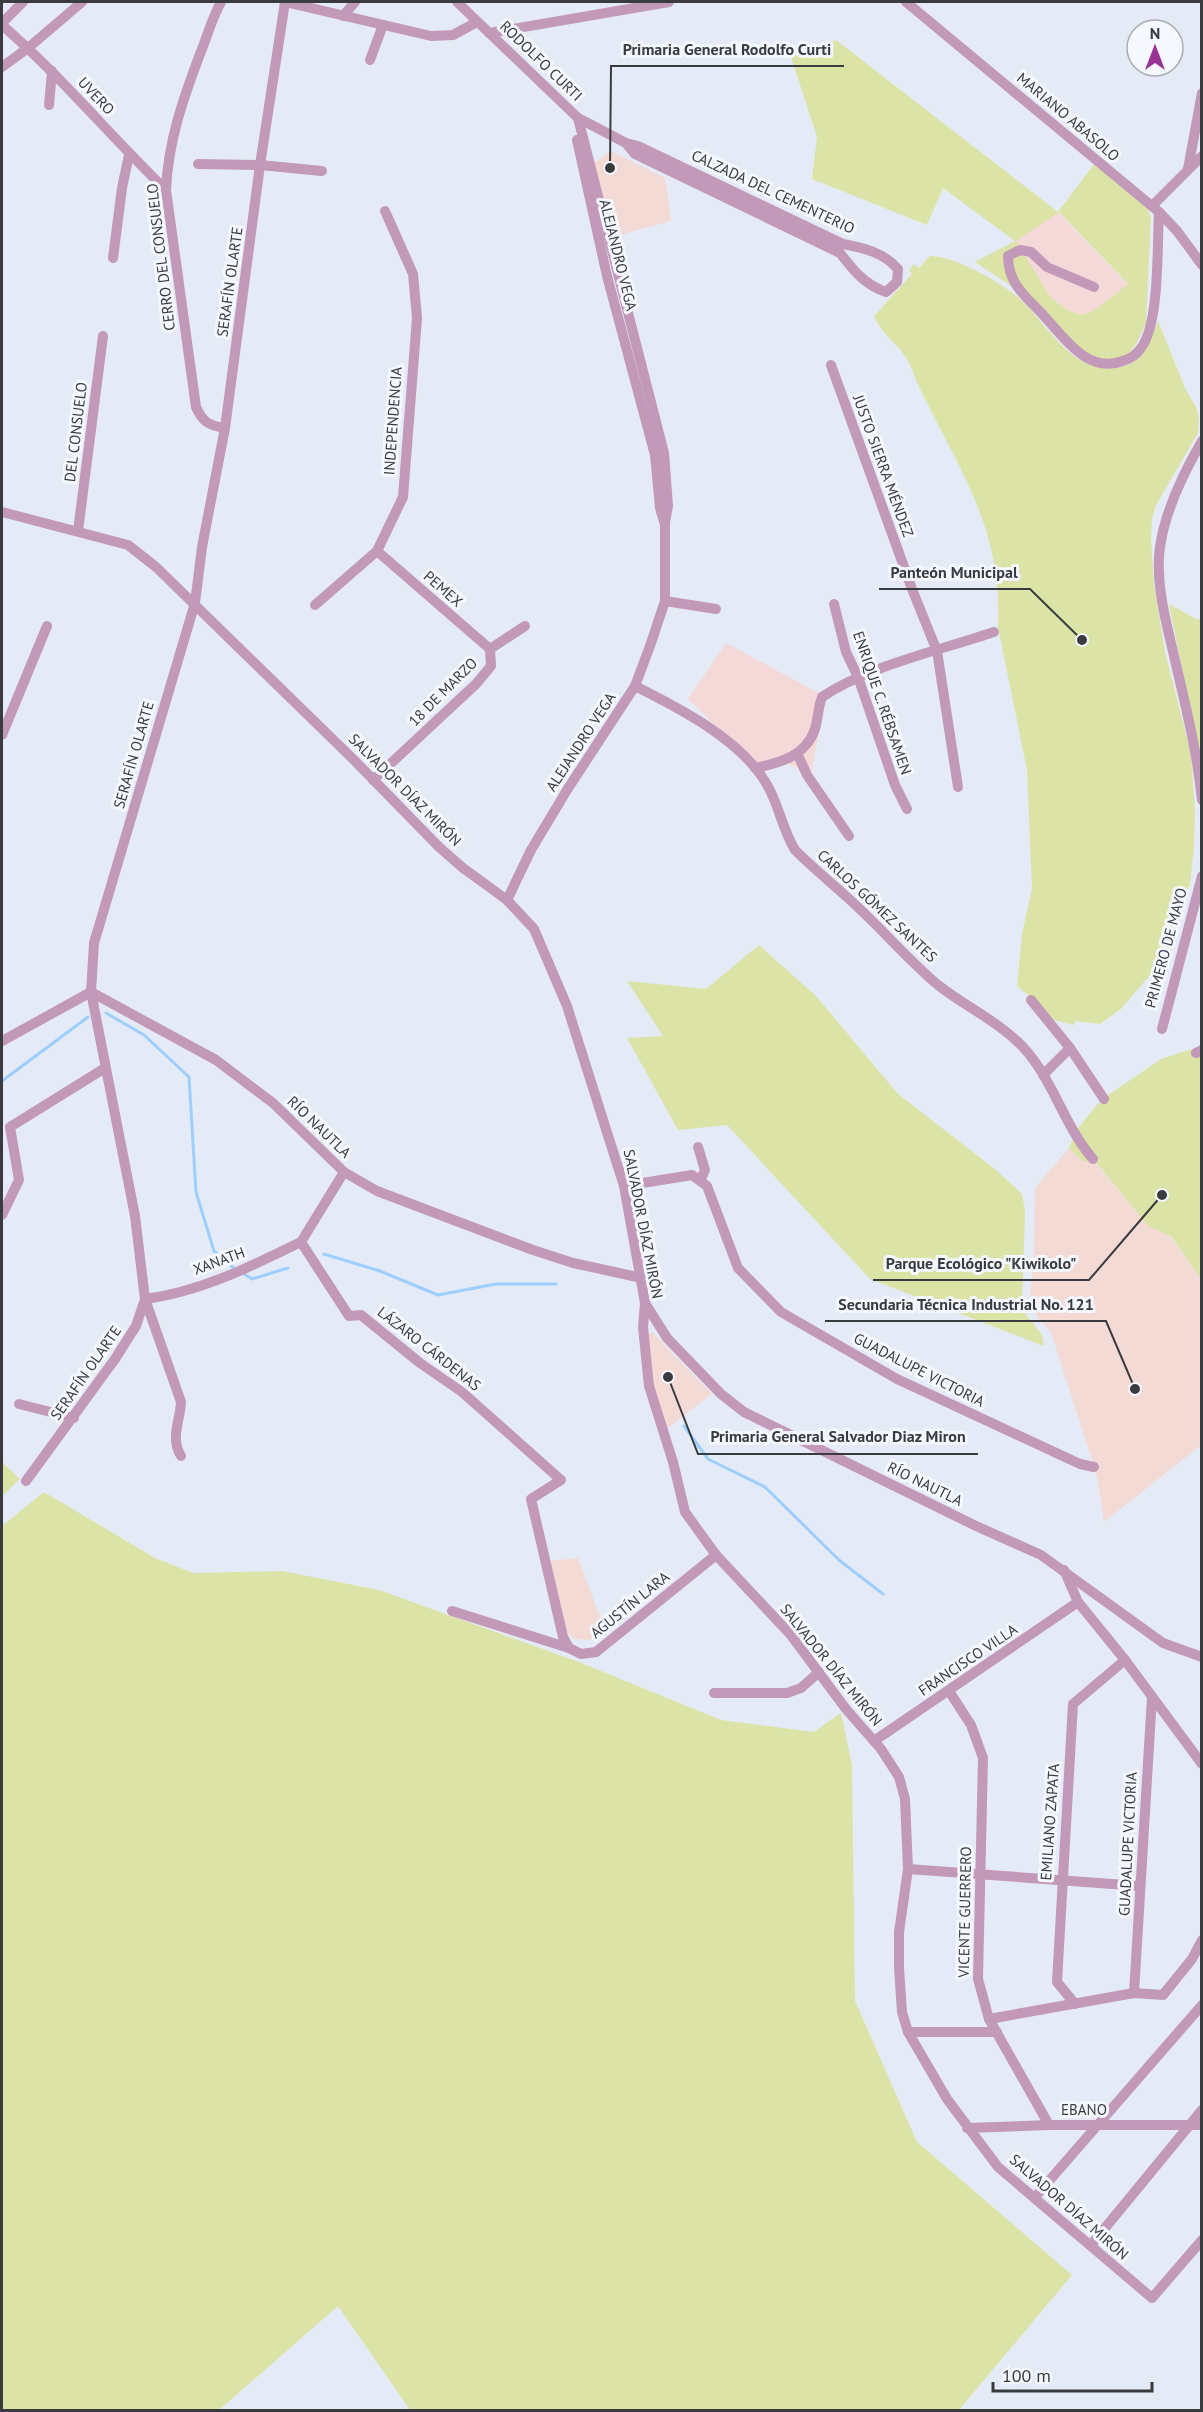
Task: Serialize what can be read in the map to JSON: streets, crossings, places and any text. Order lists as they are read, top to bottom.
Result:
{
  "streets": {
    "street": [
      "RODOLFO CURTI",
      "UVERO",
      "MARIANO ABASOLO",
      "CALZADA DEL CEMENTERIO",
      "ALEJANDRO VEGA",
      "CERRO DEL CONSUELO",
      "SERAFÍN OLARTE",
      "INDEPENDENCIA",
      "DEL CONSUELO",
      "JUSTO SIERRA MÉNDEZ",
      "PEMEX",
      "18 DE MARZO",
      "ENRIQUE C. RÉBSAMEN",
      "SALVADOR DÍAZ MIRÓN",
      "CARLOS GÓMEZ SANTES",
      "PRIMERO DE MAYO",
      "RÍO NAUTLA",
      "XANATH",
      "LÁZARO CÁRDENAS",
      "GUADALUPE VICTORIA",
      "AGUSTÍN LARA",
      "FRANCISCO VILLA",
      "EMILIANO ZAPATA",
      "VICENTE GUERRERO",
      "EBANO"
    ]
  },
  "crossings": [
    ["RODOLFO CURTI", "CALZADA DEL CEMENTERIO"],
    ["RODOLFO CURTI", "ALEJANDRO VEGA"],
    ["UVERO", "CERRO DEL CONSUELO"],
    ["CALZADA DEL CEMENTERIO", "ALEJANDRO VEGA"],
    ["ALEJANDRO VEGA", "SALVADOR DÍAZ MIRÓN"],
    ["ALEJANDRO VEGA", "CARLOS GÓMEZ SANTES"],
    ["CERRO DEL CONSUELO", "SERAFÍN OLARTE"],
    ["SERAFÍN OLARTE", "SALVADOR DÍAZ MIRÓN"],
    ["SERAFÍN OLARTE", "RÍO NAUTLA"],
    ["SERAFÍN OLARTE", "XANATH"],
    ["INDEPENDENCIA", "PEMEX"],
    ["DEL CONSUELO", "SALVADOR DÍAZ MIRÓN"],
    ["PEMEX", "18 DE MARZO"],
    ["18 DE MARZO", "SALVADOR DÍAZ MIRÓN"],
    ["SALVADOR DÍAZ MIRÓN", "RÍO NAUTLA"],
    ["SALVADOR DÍAZ MIRÓN", "AGUSTÍN LARA"],
    ["SALVADOR DÍAZ MIRÓN", "FRANCISCO VILLA"],
    ["SALVADOR DÍAZ MIRÓN", "EBANO"],
    ["XANATH", "LÁZARO CÁRDENAS"],
    ["LÁZARO CÁRDENAS", "AGUSTÍN LARA"],
    ["FRANCISCO VILLA", "VICENTE GUERRERO"],
    ["VICENTE GUERRERO", "EBANO"]
  ],
  "places": [
    "Primaria General Rodolfo Curti",
    "Panteón Municipal",
    "Parque Ecológico \"Kiwikolo\"",
    "Primaria General Salvador Diaz Miron",
    "Secundaria Técnica Industrial No. 121"
  ],
  "scale_bar": "100 m",
  "north": "top"
}
